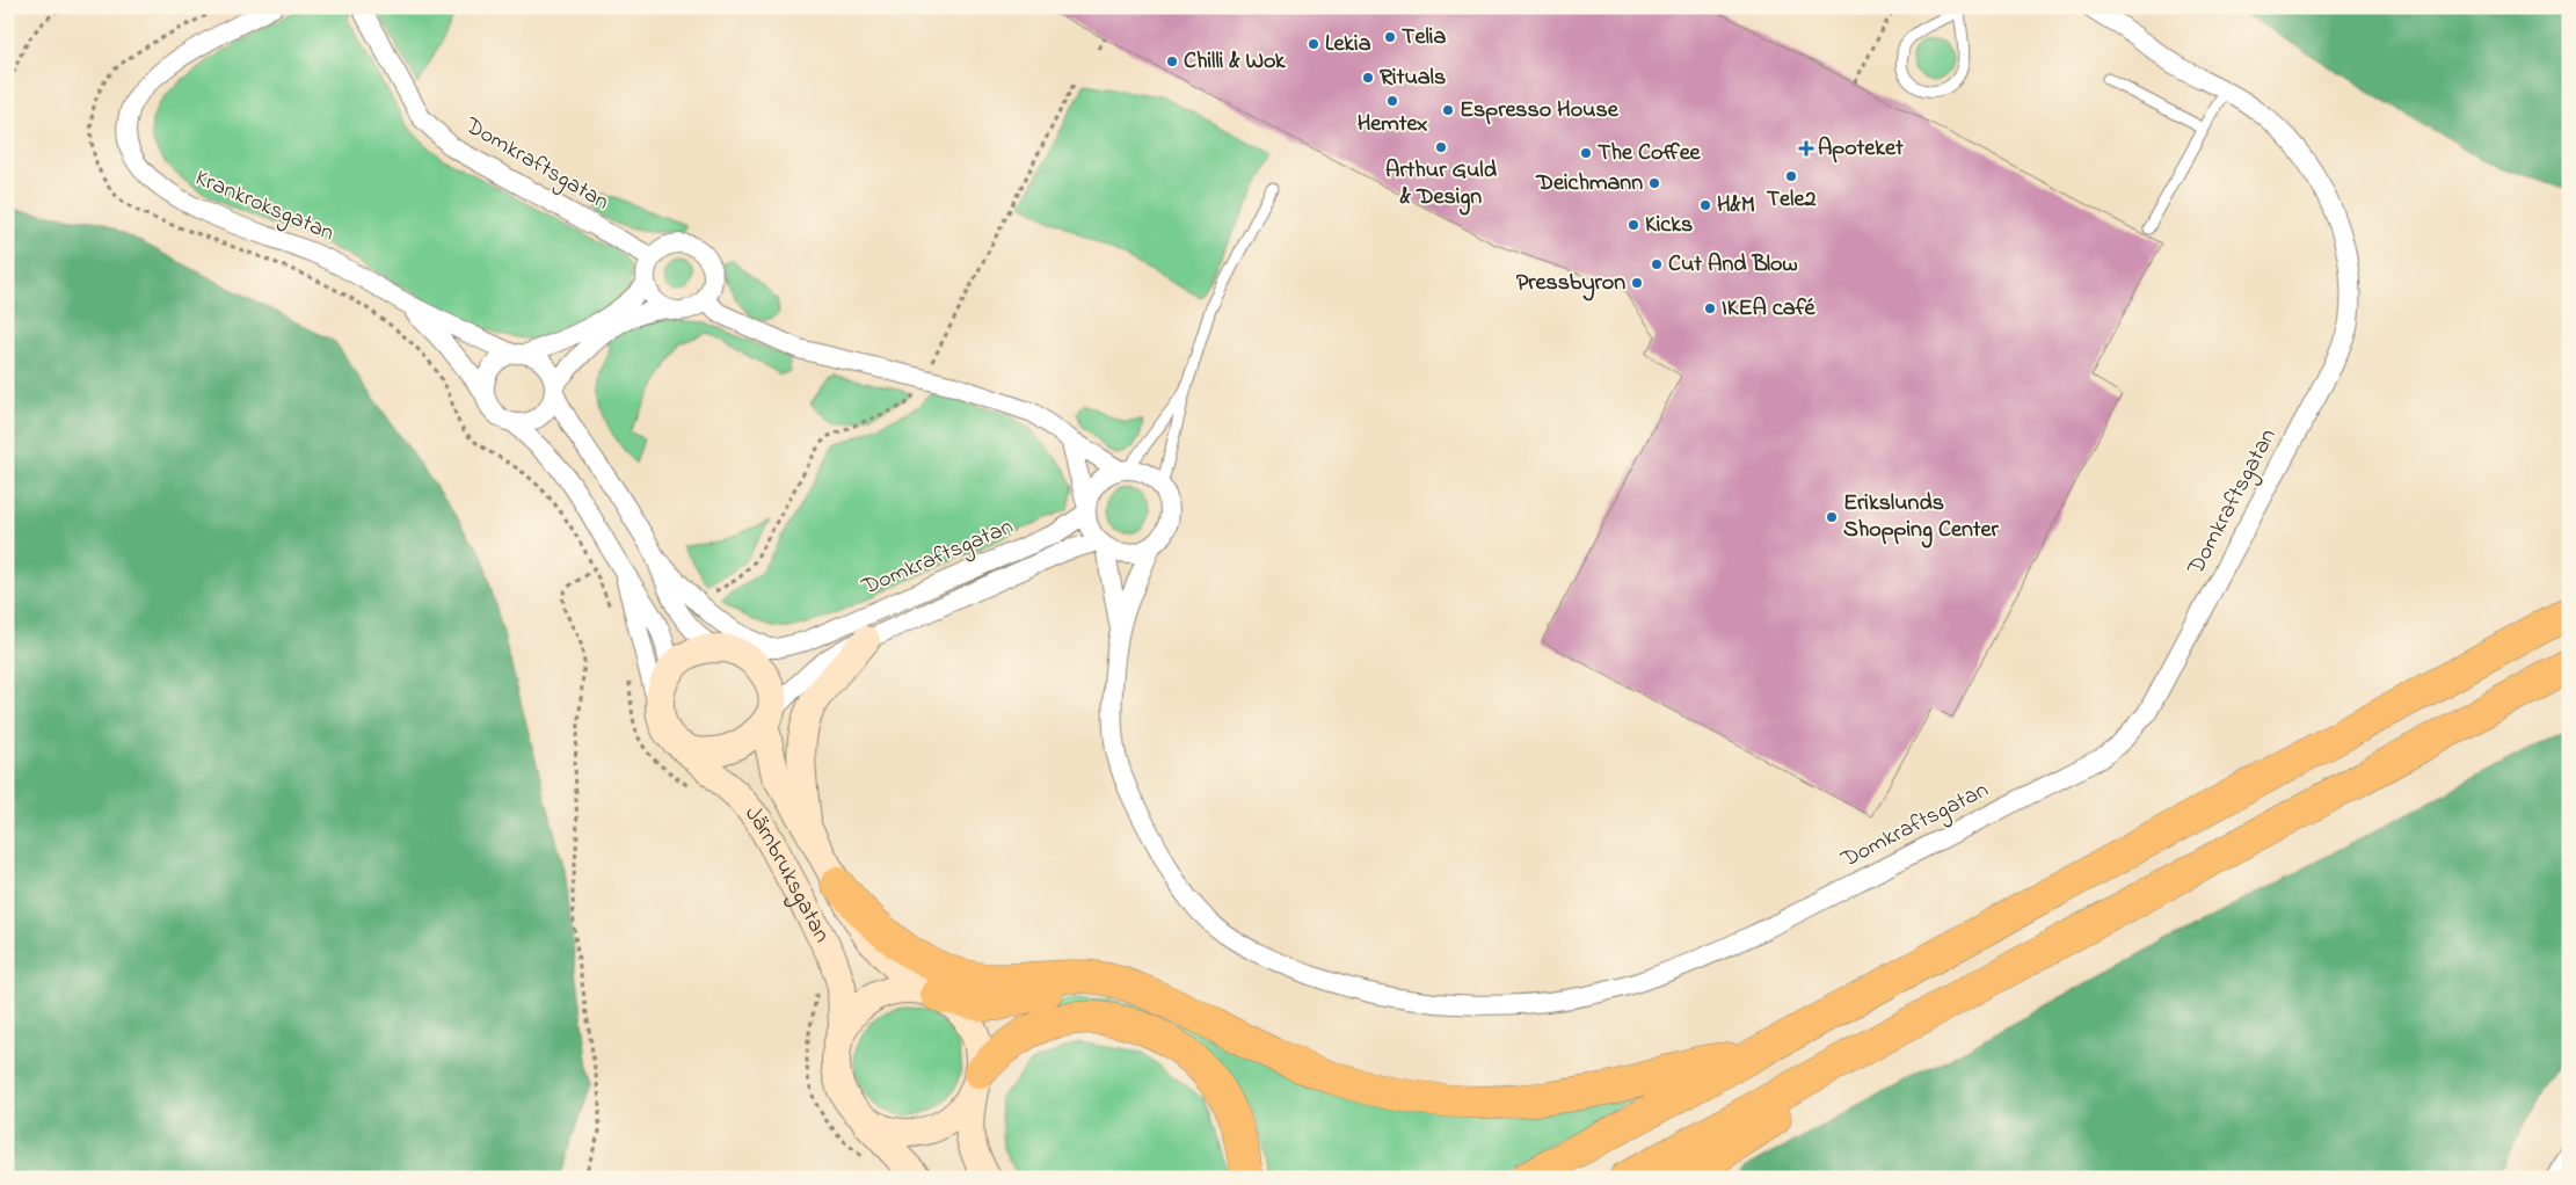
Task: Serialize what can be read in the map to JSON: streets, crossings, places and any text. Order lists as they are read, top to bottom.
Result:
{
  "streets": {
    "street": ["Domkraftsgatan", "Krankroksgatan", "Järnbruksgatan"]
  },
  "crossings": [
    ["Domkraftsgatan", "Järnbruksgatan"]
  ],
  "places": {
    "other": [
      "Telia",
      "Lekia",
      "Chilli & Wok",
      "Rituals",
      "Hemtex",
      "Espresso House",
      "Arthur Guld & Design",
      "The Coffee",
      "Tele2",
      "Deichmann",
      "H&M",
      "Kicks",
      "Cut And Blow",
      "Pressbyron",
      "IKEA café",
      "Erikslunds Shopping Center"
    ],
    "health": ["Apoteket"]
  }
}
